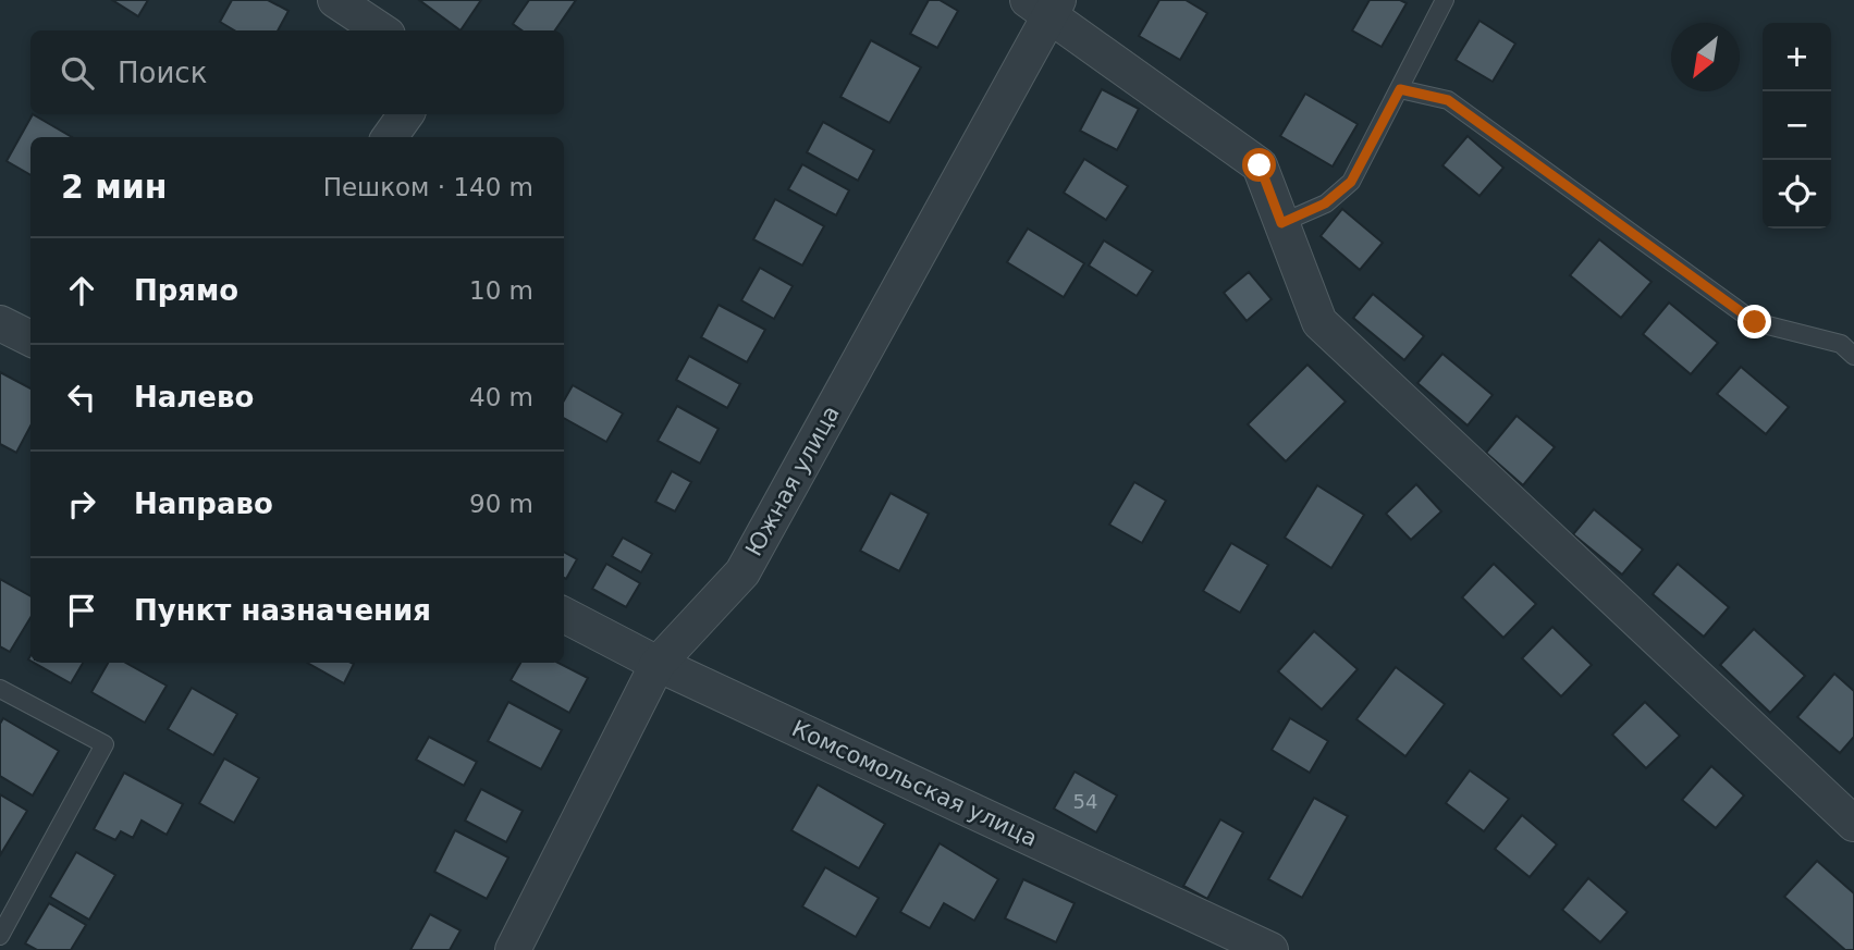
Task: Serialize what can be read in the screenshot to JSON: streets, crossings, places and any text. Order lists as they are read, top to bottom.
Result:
{
  "streets": {
    "street": ["Южная улица", "Комсомольская улица"]
  },
  "crossings": [
    ["Южная улица", "Комсомольская улица"]
  ],
  "house_numbers": ["54"],
  "north": "bottom left",
  "page": {
    "map_buttons": ["+", "−"],
    "search": "Поиск",
    "heading": ["2 мин", "Пешком · 140 m"],
    "list": [
      ["Прямо", "10 m"],
      ["Налево", "40 m"],
      ["Направо", "90 m"],
      "Пункт назначения"
    ]
  }
}
